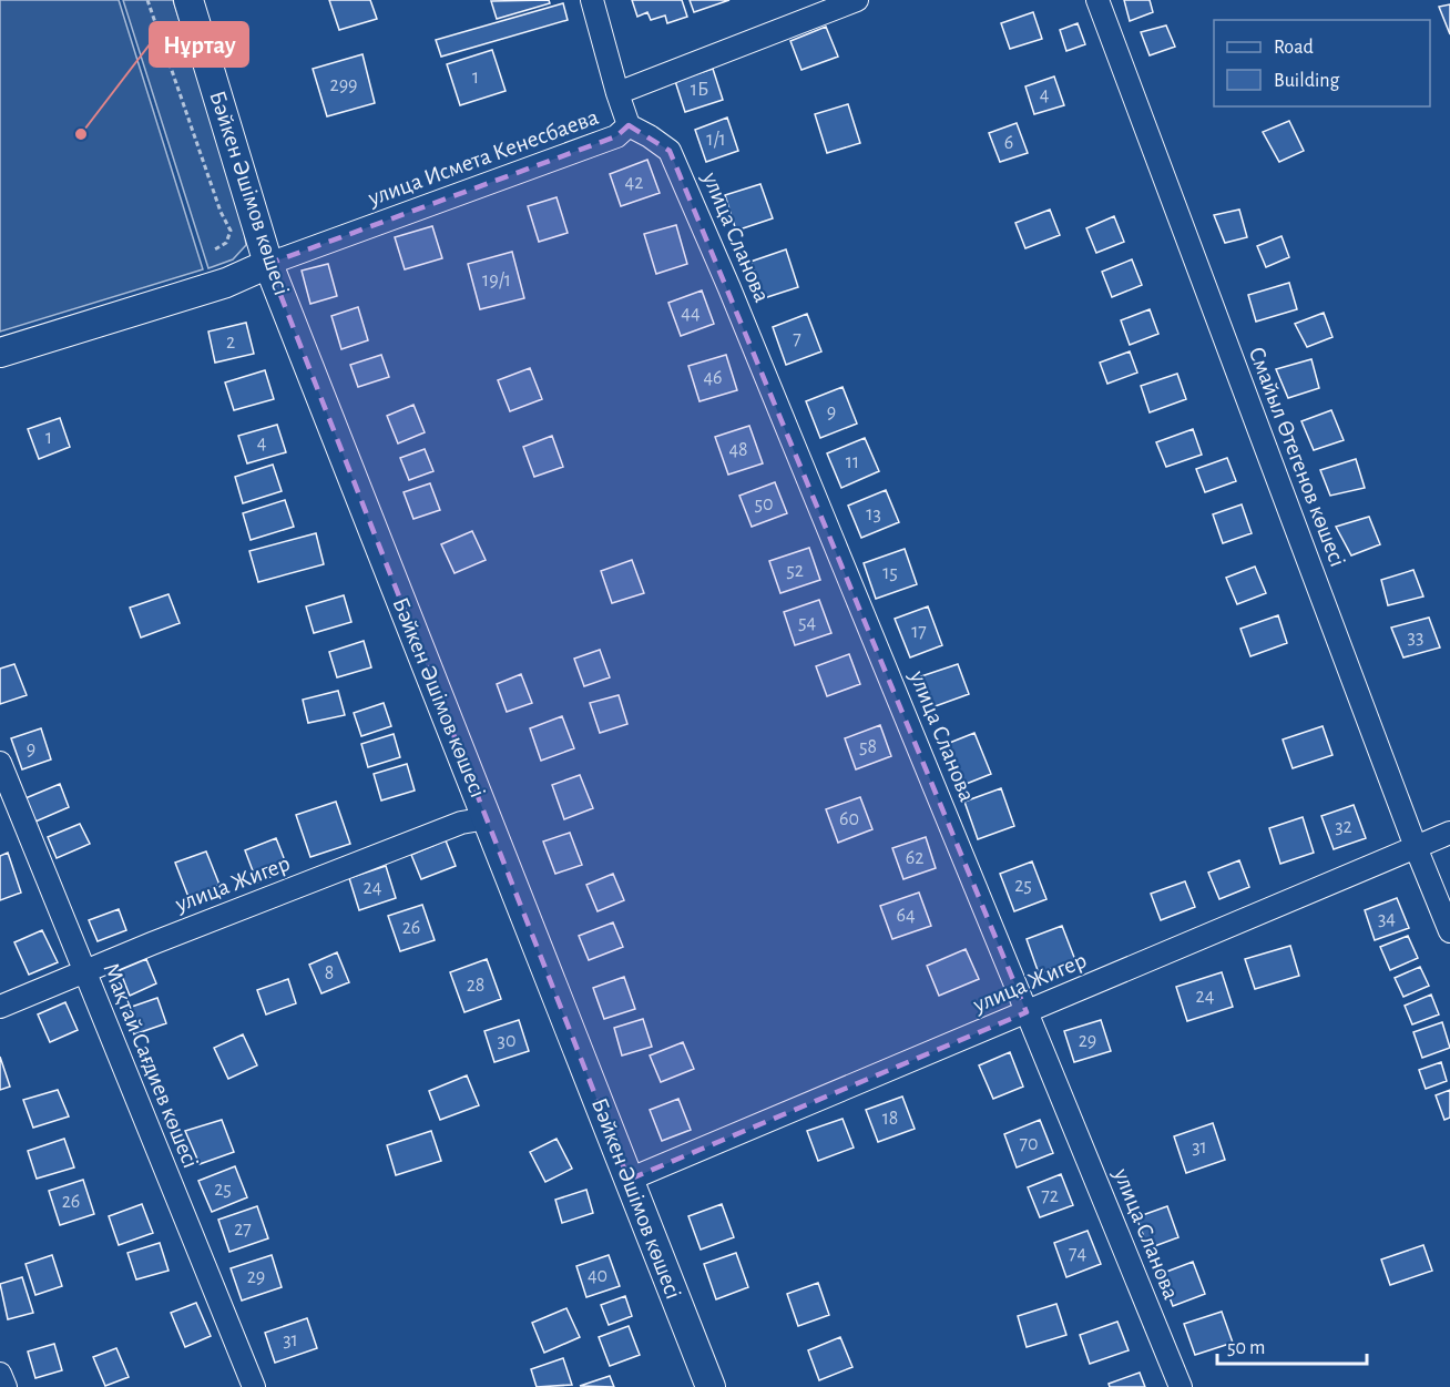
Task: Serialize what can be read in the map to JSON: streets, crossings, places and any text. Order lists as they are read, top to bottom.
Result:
{
  "streets": {
    "main road": ["Бәйкен Әшімов көшесі"],
    "street": [
      "улица Исмета Кенесбаева",
      "улица Сланова",
      "Смайыл Өтегенов көшесі",
      "улица Жигер",
      "Мақтай Сағдиев көшесі"
    ]
  },
  "crossings": [
    ["улица Исмета Кенесбаева", "Бәйкен Әшімов көшесі"],
    ["улица Исмета Кенесбаева", "улица Сланова"],
    ["Бәйкен Әшімов көшесі", "улица Жигер"],
    ["улица Сланова", "улица Жигер"],
    ["Смайыл Өтегенов көшесі", "улица Жигер"],
    ["улица Жигер", "Мақтай Сағдиев көшесі"]
  ],
  "places": ["Нұртау"],
  "house_numbers": [
    "1",
    "299",
    "1Б",
    "4",
    "1/1",
    "6",
    "42",
    "19/1",
    "44",
    "7",
    "2",
    "46",
    "9",
    "1",
    "4",
    "48",
    "11",
    "50",
    "13",
    "52",
    "15",
    "54",
    "17",
    "33",
    "58",
    "9",
    "60",
    "32",
    "62",
    "25",
    "24",
    "64",
    "34",
    "26",
    "8",
    "28",
    "24",
    "30",
    "29",
    "18",
    "70",
    "31",
    "25",
    "72",
    "26",
    "27",
    "74",
    "40",
    "29",
    "31"
  ],
  "legend": ["Road", "Building"],
  "scale_bar": "50 m"
}
